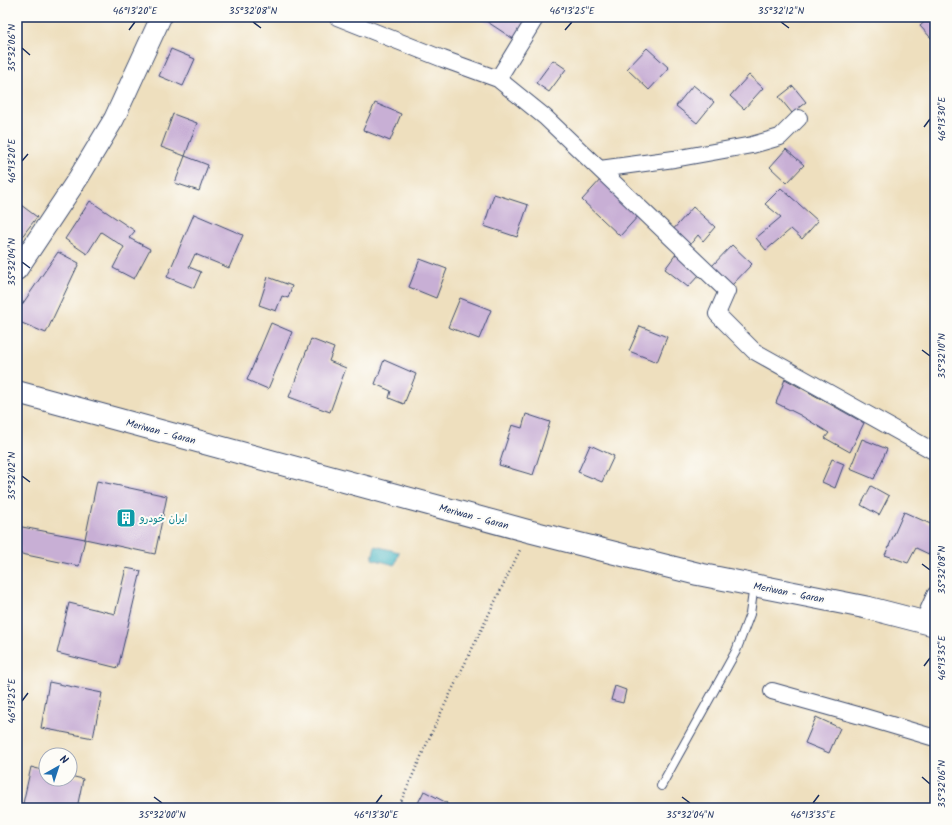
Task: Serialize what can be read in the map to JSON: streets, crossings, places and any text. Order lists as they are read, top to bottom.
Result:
{
  "streets": {
    "main road": ["Meriwan - Garan"]
  },
  "places": {
    "building": ["ایران خودرو"]
  },
  "north": "top right",
  "coordinates": [
    "46°13'20\"E",
    "35°32'08\"N",
    "46°13'25\"E",
    "35°32'12\"N",
    "35°32'06\"N",
    "46°13'30\"E",
    "35°32'04\"N",
    "35°32'10\"N",
    "35°32'02\"N",
    "46°13'35\"E",
    "35°32'00\"N"
  ]
}
